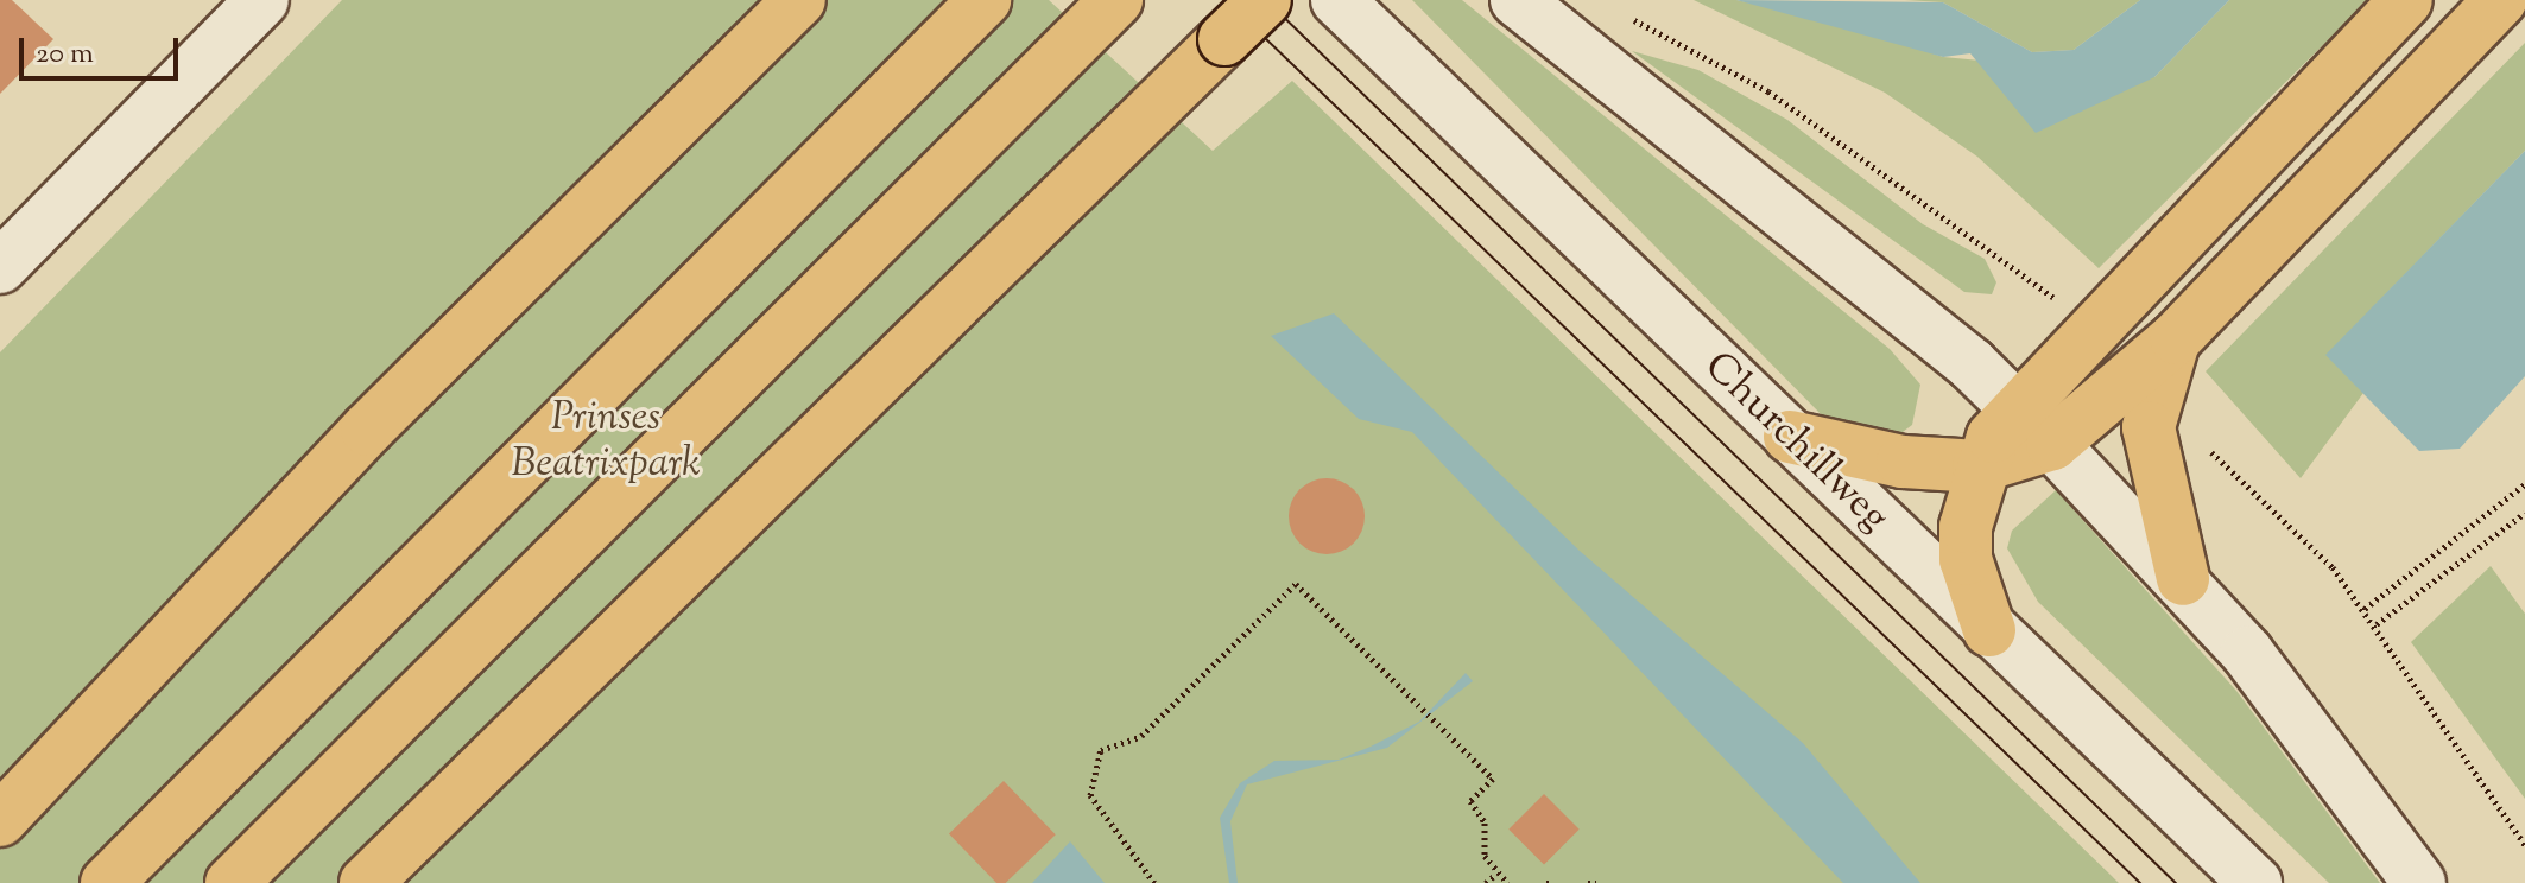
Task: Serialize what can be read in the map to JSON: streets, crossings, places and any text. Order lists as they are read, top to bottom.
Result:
{
  "streets": {
    "main road": ["Churchillweg"]
  },
  "parks": ["Prinses Beatrixpark"],
  "scale_bar": "20 m"
}
